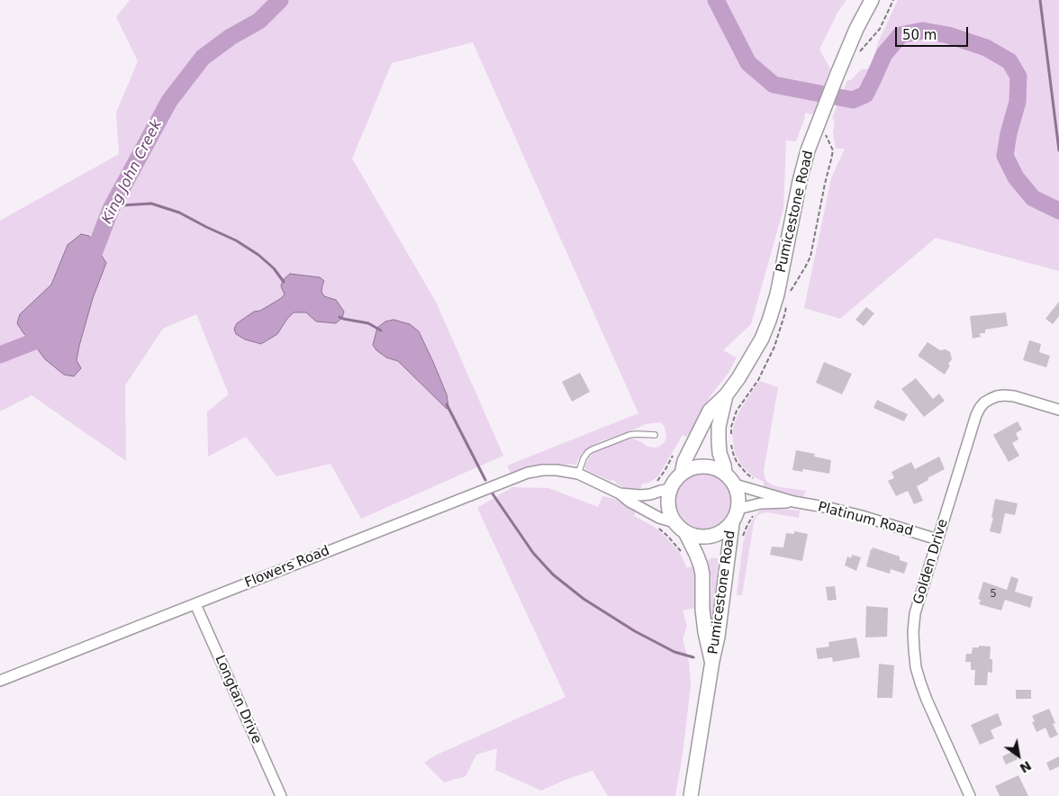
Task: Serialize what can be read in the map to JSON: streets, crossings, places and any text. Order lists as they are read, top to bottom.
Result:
{
  "streets": {
    "main road": ["Pumicestone Road"],
    "street": [
      "Platinum Road",
      "Golden Drive",
      "Flowers Road",
      "Longtan Drive"
    ]
  },
  "crossings": [
    ["Pumicestone Road", "Platinum Road"],
    ["Pumicestone Road", "Flowers Road"],
    ["Platinum Road", "Golden Drive"],
    ["Platinum Road", "Flowers Road"],
    ["Flowers Road", "Longtan Drive"]
  ],
  "water": ["King John Creek"],
  "house_numbers": ["5"],
  "scale_bar": "50 m",
  "north": "bottom right"
}
